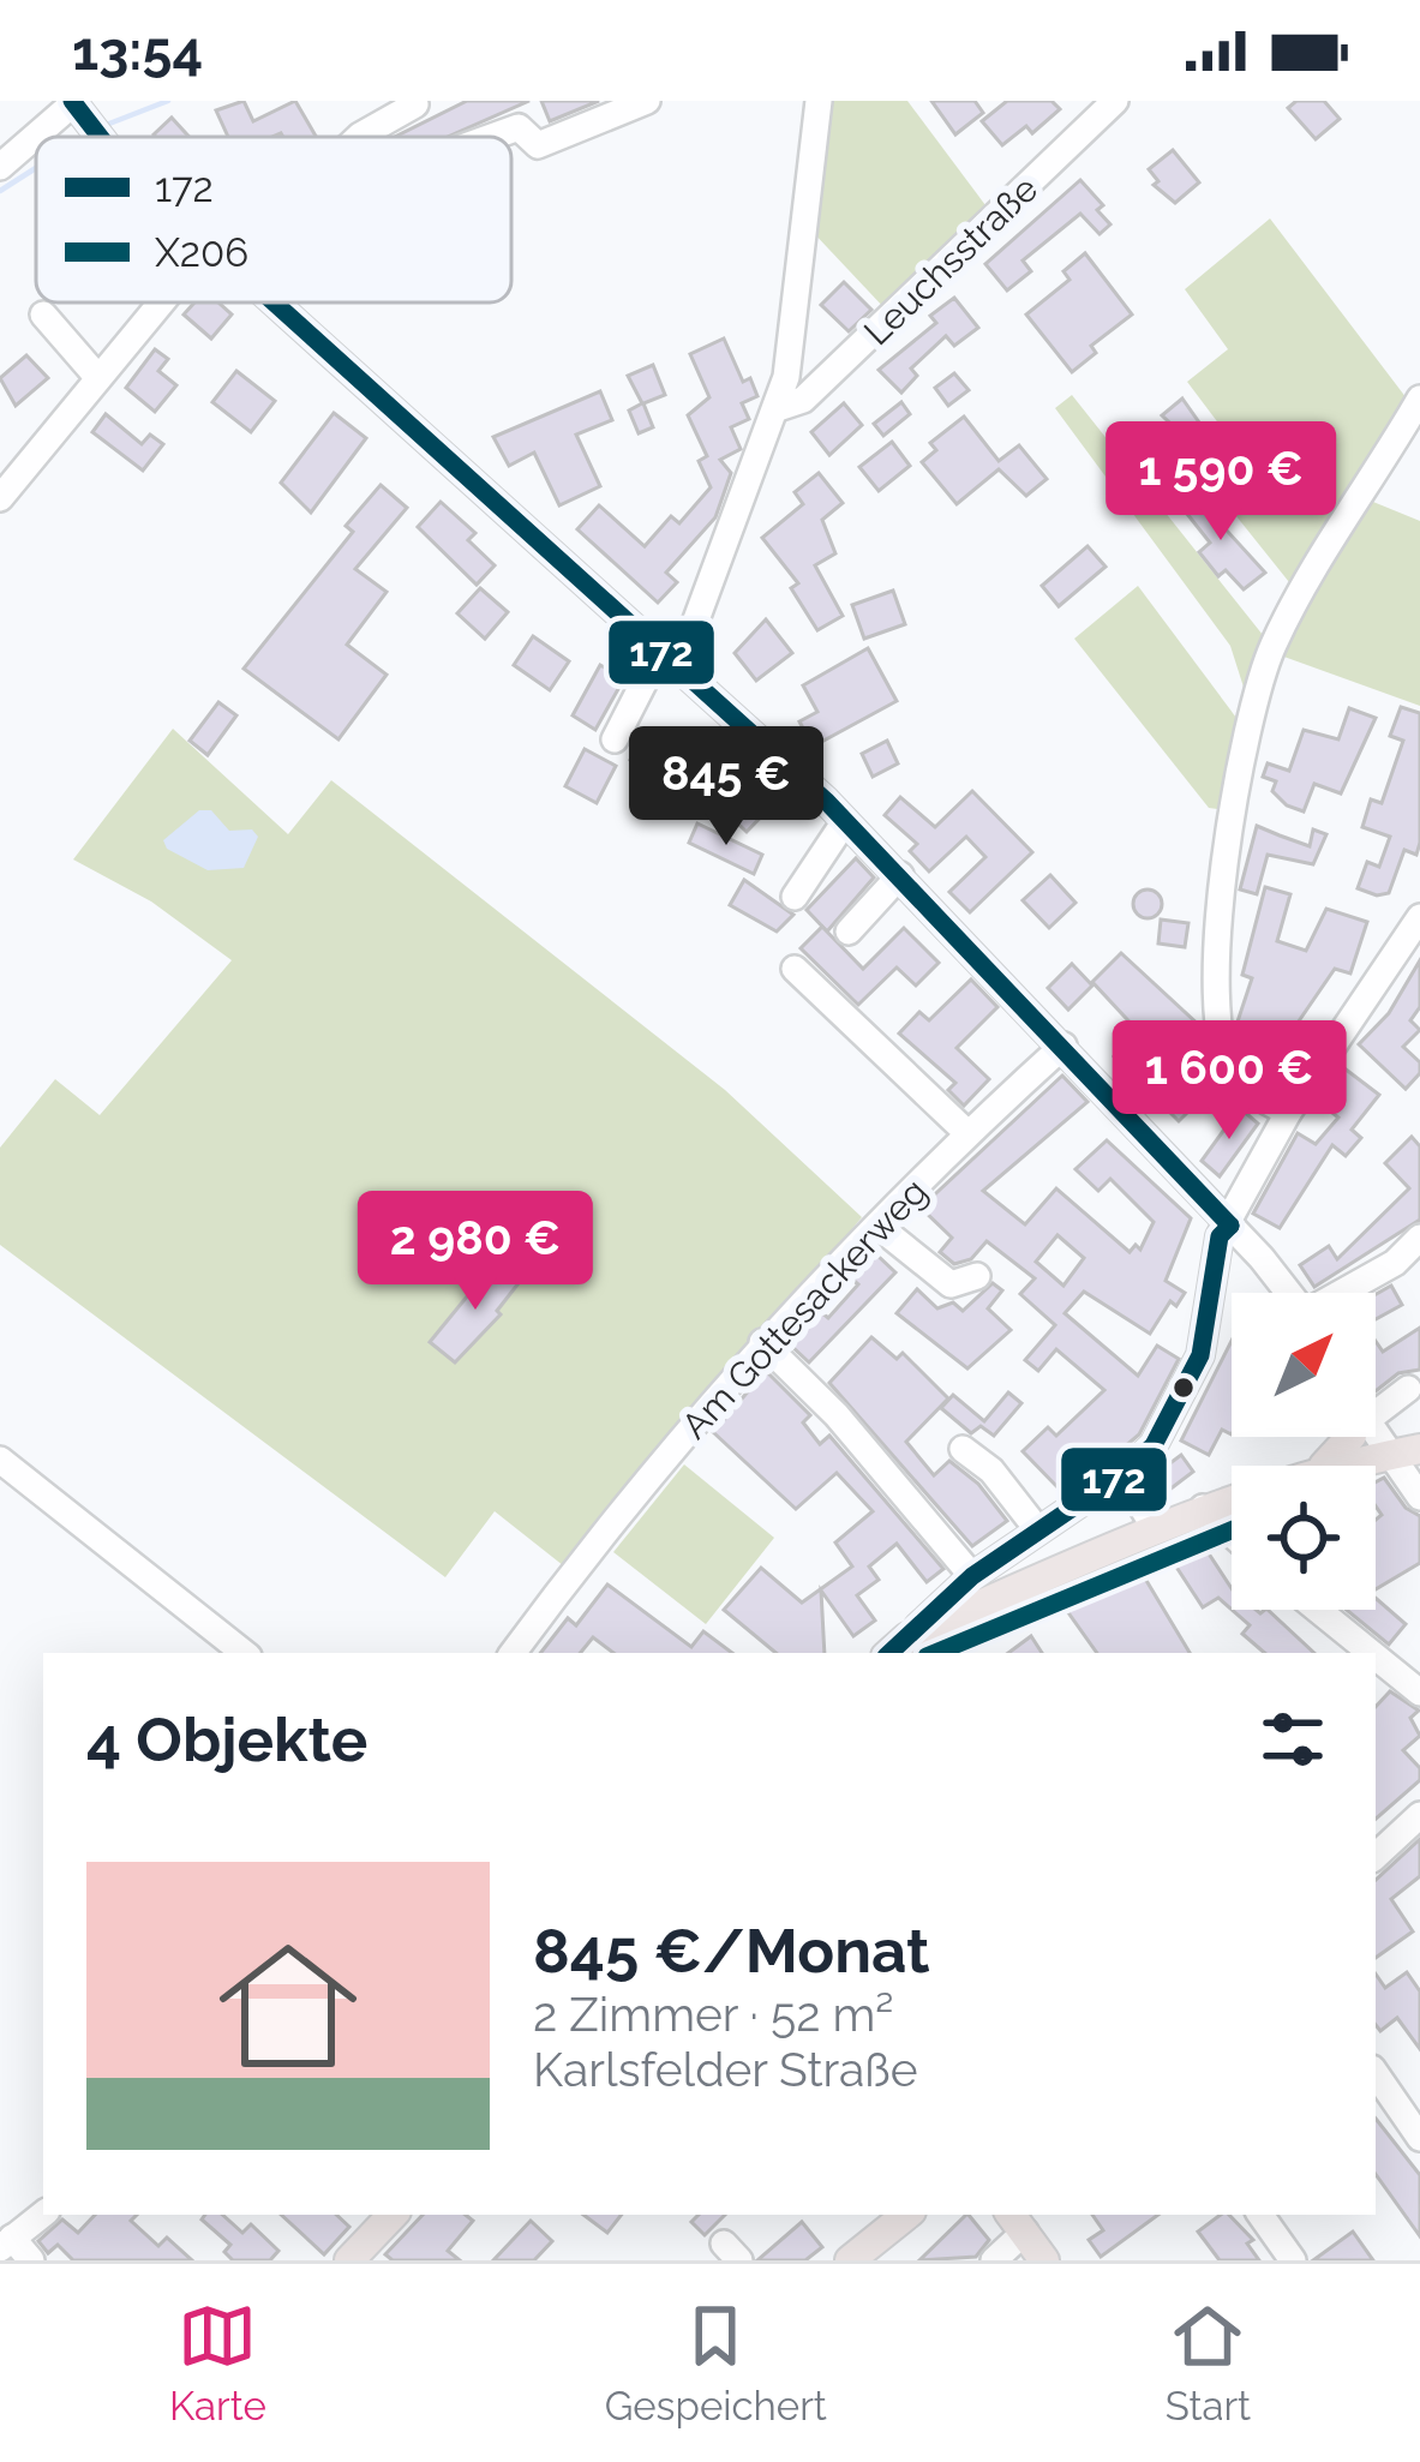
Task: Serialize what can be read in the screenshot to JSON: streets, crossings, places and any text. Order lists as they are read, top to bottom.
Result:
{
  "streets": {
    "street": ["Leuchsstraße", "Am Gottesackerweg"]
  },
  "lines": ["transit line 172", "transit line X206"],
  "legend": ["172", "X206"],
  "north": "top right",
  "page": {
    "status": "13:54",
    "price": [
      "1 590 €",
      "845 €",
      "1 600 €",
      "2 980 €"
    ],
    "heading": "4 Objekte",
    "list": [
      {
        "name": "845 €/Monat",
        "note": "2 Zimmer · 52 m² · Karlsfelder Straße"
      }
    ],
    "tabs": ["Karte", "Gespeichert", "Start"]
  }
}
